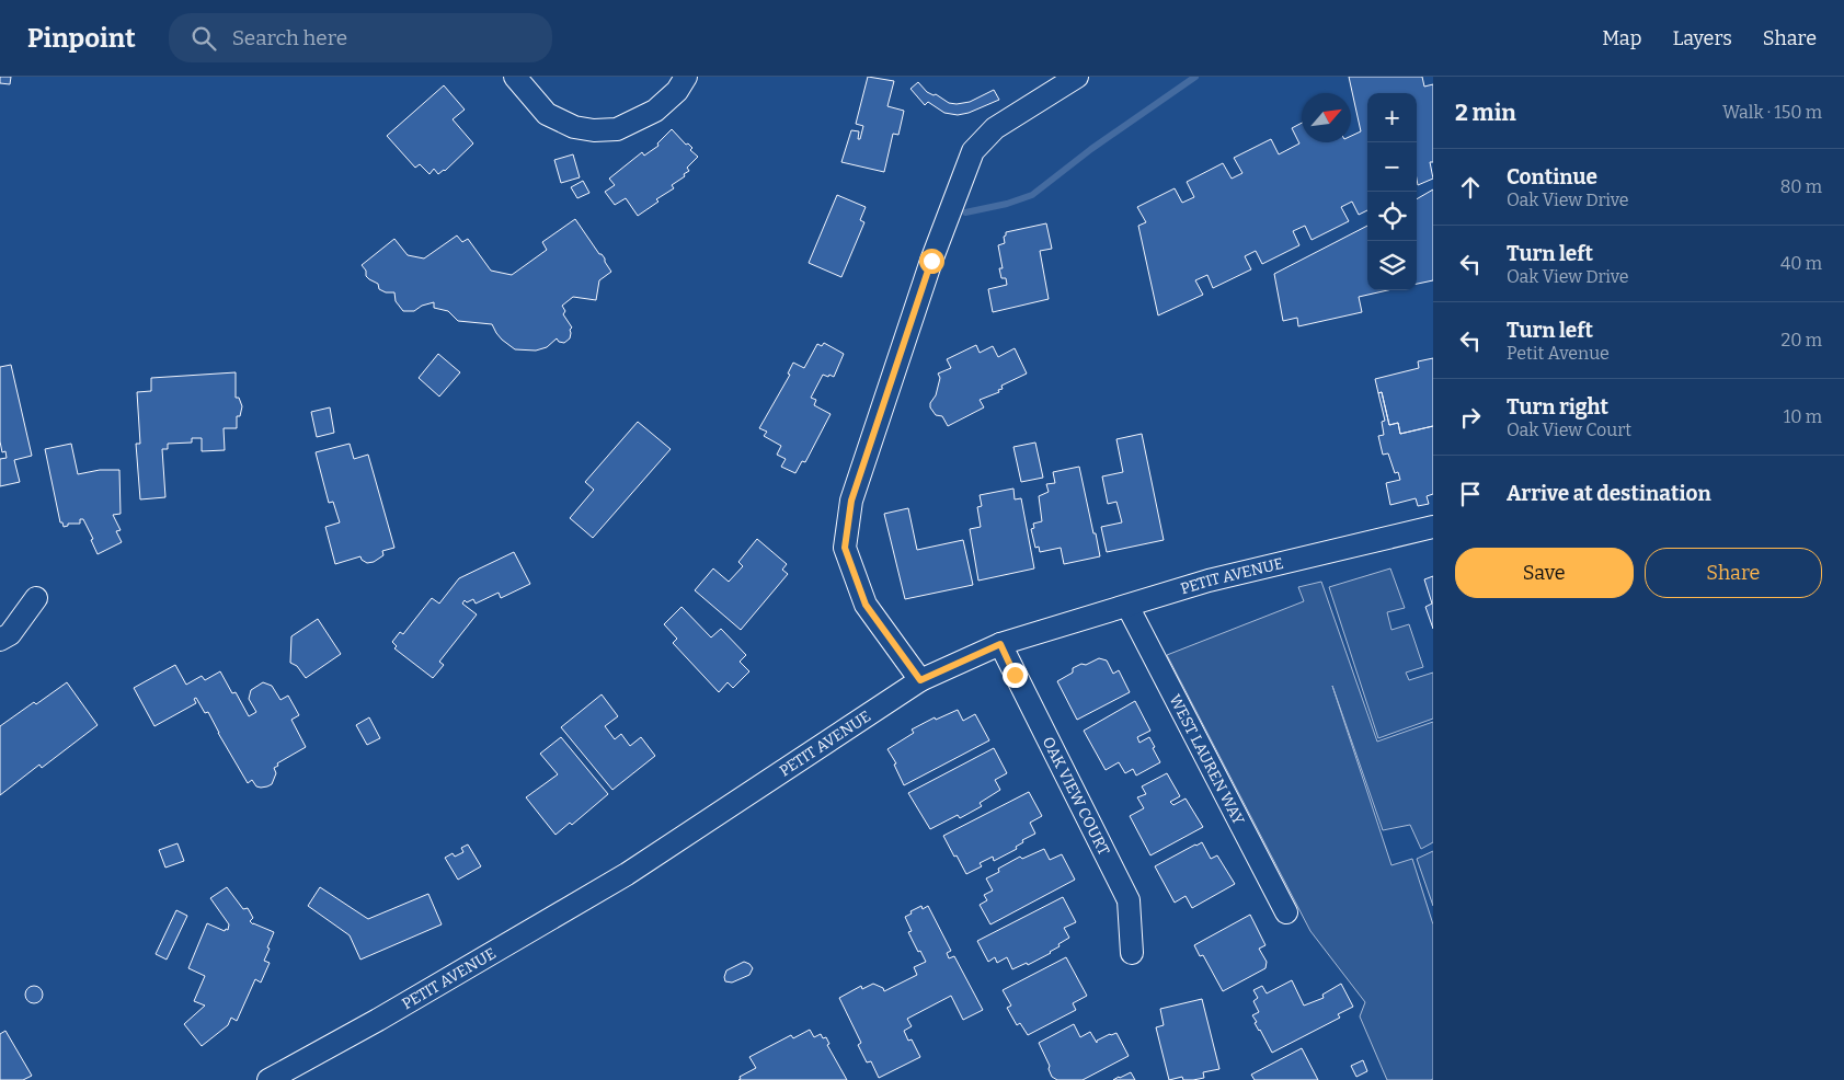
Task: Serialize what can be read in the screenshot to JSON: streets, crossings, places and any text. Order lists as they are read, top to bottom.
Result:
{
  "streets": {
    "street": ["PETIT AVENUE", "WEST LAUREN WAY", "OAK VIEW COURT"]
  },
  "crossings": [
    ["PETIT AVENUE", "WEST LAUREN WAY"],
    ["PETIT AVENUE", "OAK VIEW COURT"]
  ],
  "north": "top right",
  "page": {
    "header": "Pinpoint",
    "search": "Search here",
    "nav": ["Map", "Layers", "Share"],
    "heading": ["2 min", "Walk · 150 m"],
    "map_buttons": ["+", "−"],
    "list": [
      ["Continue", "Oak View Drive", "80 m"],
      ["Turn left", "Oak View Drive", "40 m"],
      ["Turn left", "Petit Avenue", "20 m"],
      ["Turn right", "Oak View Court", "10 m"],
      "Arrive at destination"
    ],
    "buttons": ["Save", "Share"]
  }
}
